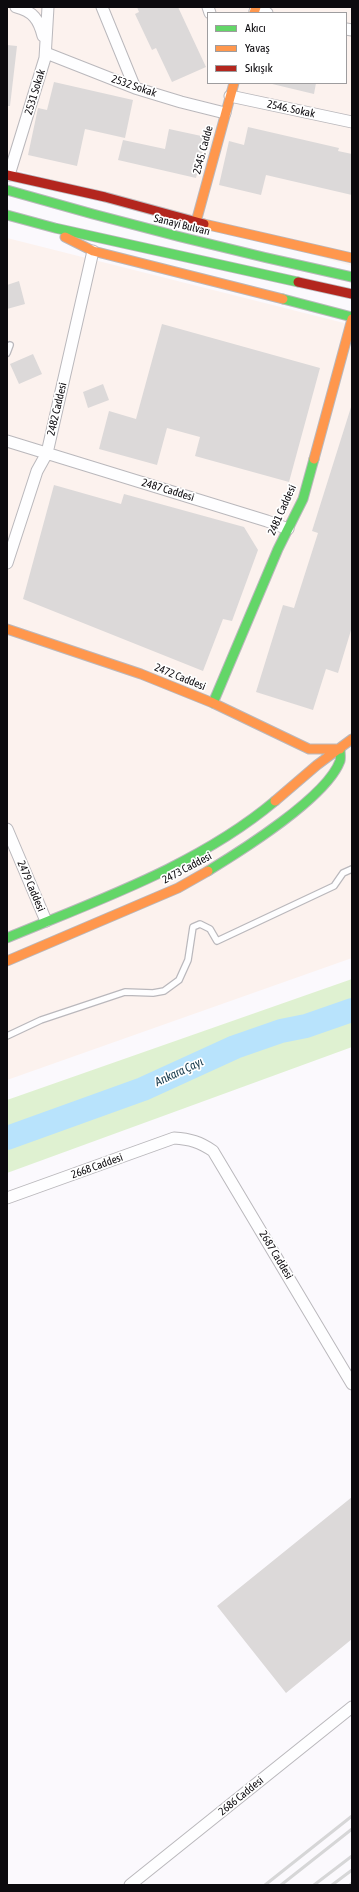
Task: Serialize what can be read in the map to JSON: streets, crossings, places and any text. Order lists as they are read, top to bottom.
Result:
{
  "streets": {
    "street": [
      "2532 Sokak",
      "2531 Sokak",
      "2546. Sokak",
      "2545. Cadde",
      "Sanayi Bulvarı",
      "2482 Caddesi",
      "2487 Caddesi",
      "2481 Caddesi",
      "2472 Caddesi",
      "2473 Caddesi",
      "2479 Caddesi",
      "2668 Caddesi",
      "2687 Caddesi",
      "2686 Caddesi"
    ]
  },
  "crossings": [
    ["2532 Sokak", "2531 Sokak"],
    ["2532 Sokak", "2545. Cadde"],
    ["2546. Sokak", "2545. Cadde"],
    ["2482 Caddesi", "2487 Caddesi"],
    ["2487 Caddesi", "2481 Caddesi"],
    ["2481 Caddesi", "2472 Caddesi"],
    ["2472 Caddesi", "2473 Caddesi"],
    ["2473 Caddesi", "2479 Caddesi"],
    ["2668 Caddesi", "2687 Caddesi"]
  ],
  "water": ["Ankara Çayı"],
  "legend": ["Akıcı", "Yavaş", "Sıkışık"]
}
